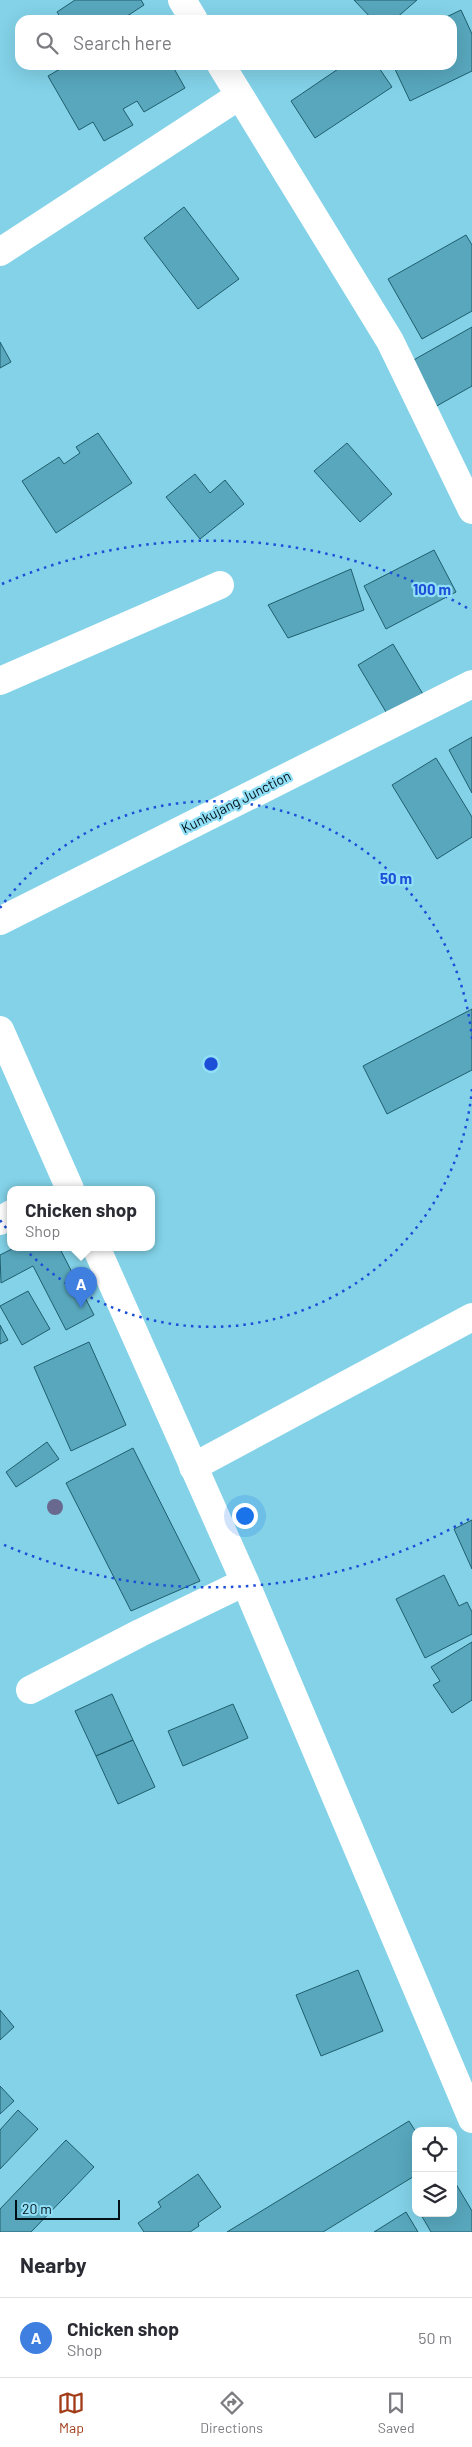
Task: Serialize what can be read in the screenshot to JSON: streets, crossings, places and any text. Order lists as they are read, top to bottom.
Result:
{
  "streets": {
    "street": ["Kunkujang Junction"]
  },
  "scale_bar": "20 m",
  "page": {
    "search": "Search here",
    "popup": ["Chicken shop", "Shop"],
    "pins": "A",
    "scale": "20 m",
    "heading": "Nearby",
    "list": [
      {
        "mark": "A",
        "name": "Chicken shop",
        "note": "Shop",
        "value": "50 m"
      }
    ],
    "nav": ["Map", "Directions", "Saved"]
  },
  "rings": ["100 m", "50 m"]
}
